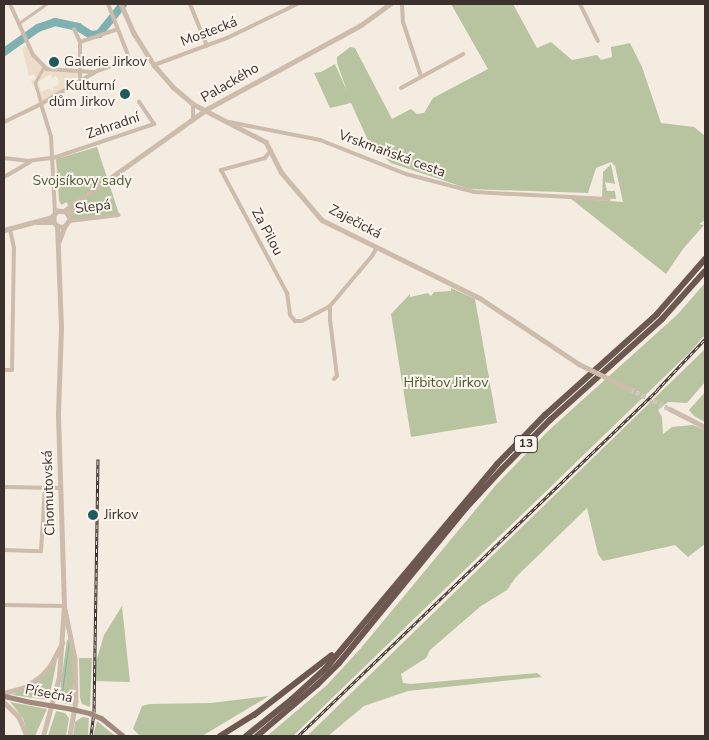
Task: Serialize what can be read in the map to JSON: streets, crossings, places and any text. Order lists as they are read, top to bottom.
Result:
{
  "streets": {
    "highway": ["13"],
    "main road": ["Písečná"],
    "street": [
      "Mostecká",
      "Palackého",
      "Zahradní",
      "Vrskmaňská cesta",
      "Slepá",
      "Zaječická",
      "Za Pilou",
      "Chomutovská"
    ]
  },
  "crossings": [
    ["Mostecká", "Zaječická"],
    ["Palackého", "Slepá"],
    ["Palackého", "Zaječická"],
    ["Palackého", "Chomutovská"],
    ["Zahradní", "Chomutovská"],
    ["Vrskmaňská cesta", "Zaječická"],
    ["Slepá", "Chomutovská"],
    ["Zaječická", "Za Pilou"]
  ],
  "parks": ["Svojsíkovy sady", "Hřbitov Jirkov"],
  "places": ["Galerie Jirkov", "Kulturní dům Jirkov", "Jirkov"]
}
